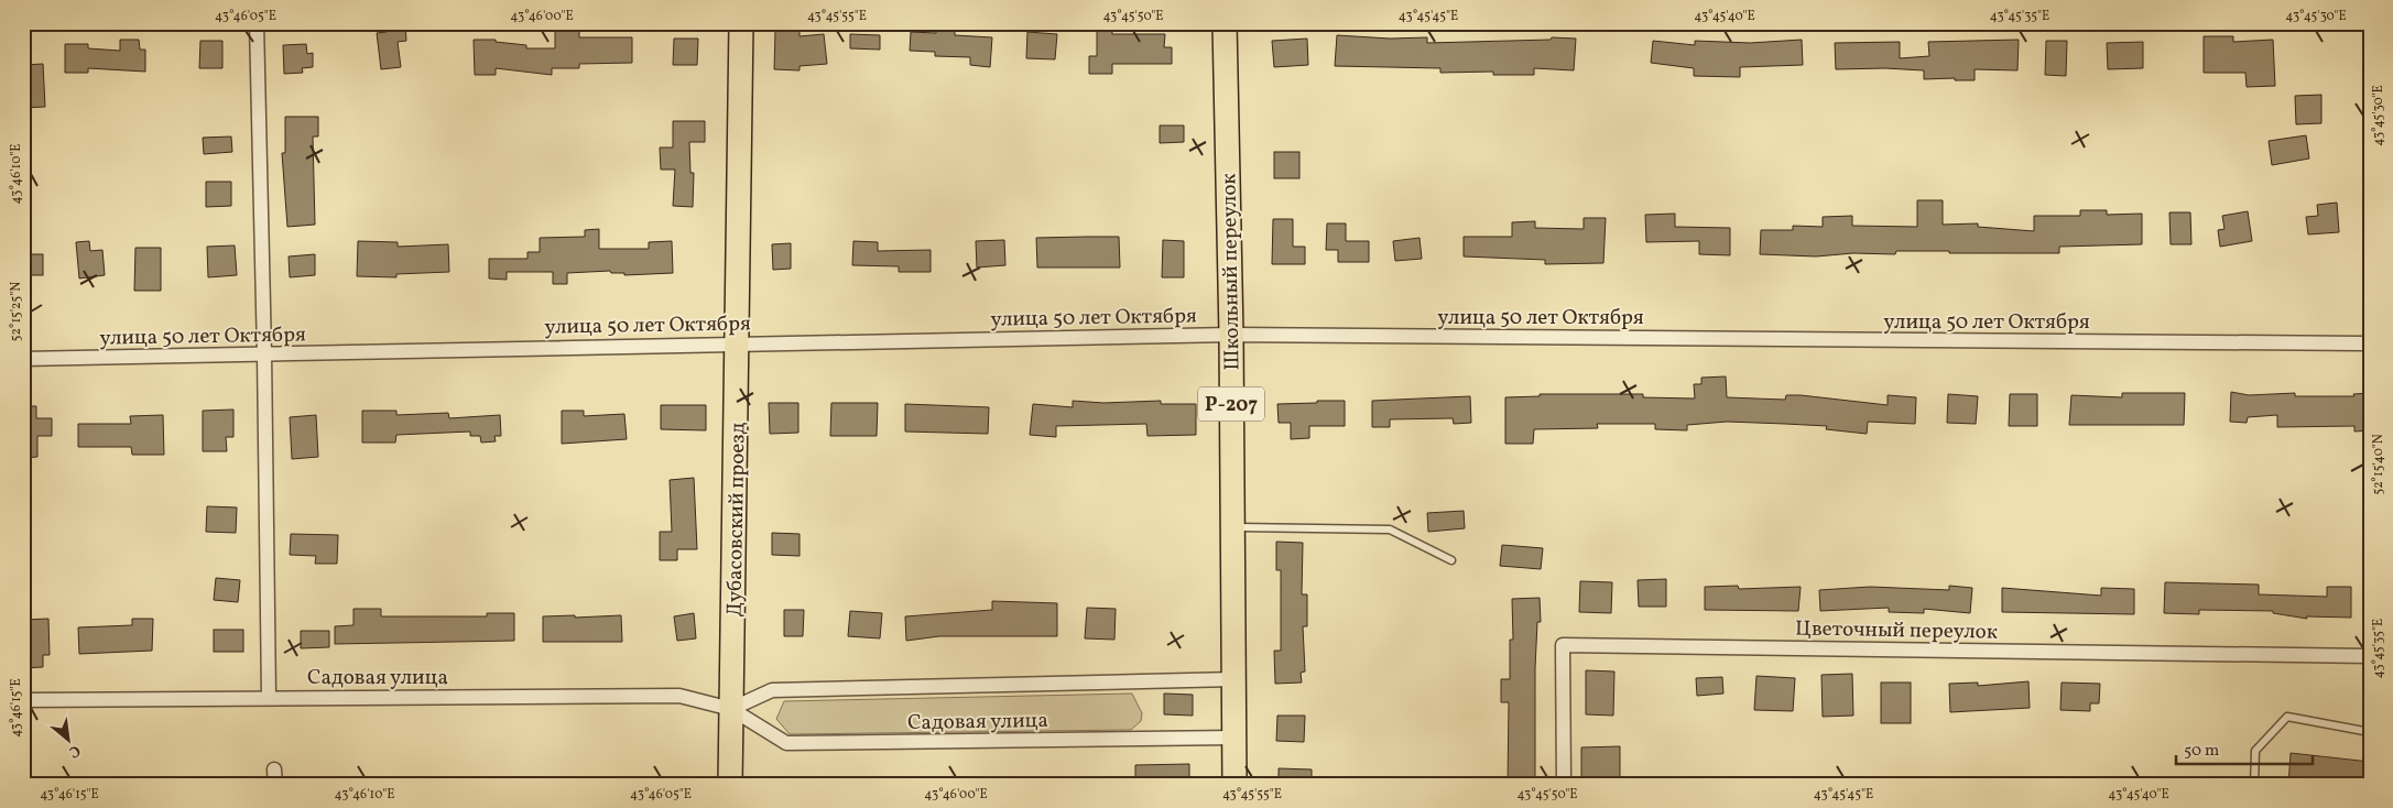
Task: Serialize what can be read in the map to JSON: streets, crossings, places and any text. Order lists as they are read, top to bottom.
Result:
{
  "streets": {
    "main road": ["Школьный переулок", "Р-207", "Дубасовский проезд"],
    "street": ["улица 50 лет Октября", "Цветочный переулок", "Садовая улица"]
  },
  "crossings": [
    ["Школьный переулок", "улица 50 лет Октября"],
    ["Школьный переулок", "Садовая улица"],
    ["улица 50 лет Октября", "Дубасовский проезд"],
    ["Дубасовский проезд", "Садовая улица"]
  ],
  "scale_bar": "50 m",
  "north": "bottom right",
  "coordinates": [
    "43°46'05\"E",
    "43°46'00\"E",
    "43°45'55\"E",
    "43°45'50\"E",
    "43°45'45\"E",
    "43°45'40\"E",
    "43°45'35\"E",
    "43°45'30\"E",
    "43°46'10\"E",
    "52°15'25\"N",
    "52°15'40\"N",
    "43°46'15\"E"
  ]
}
